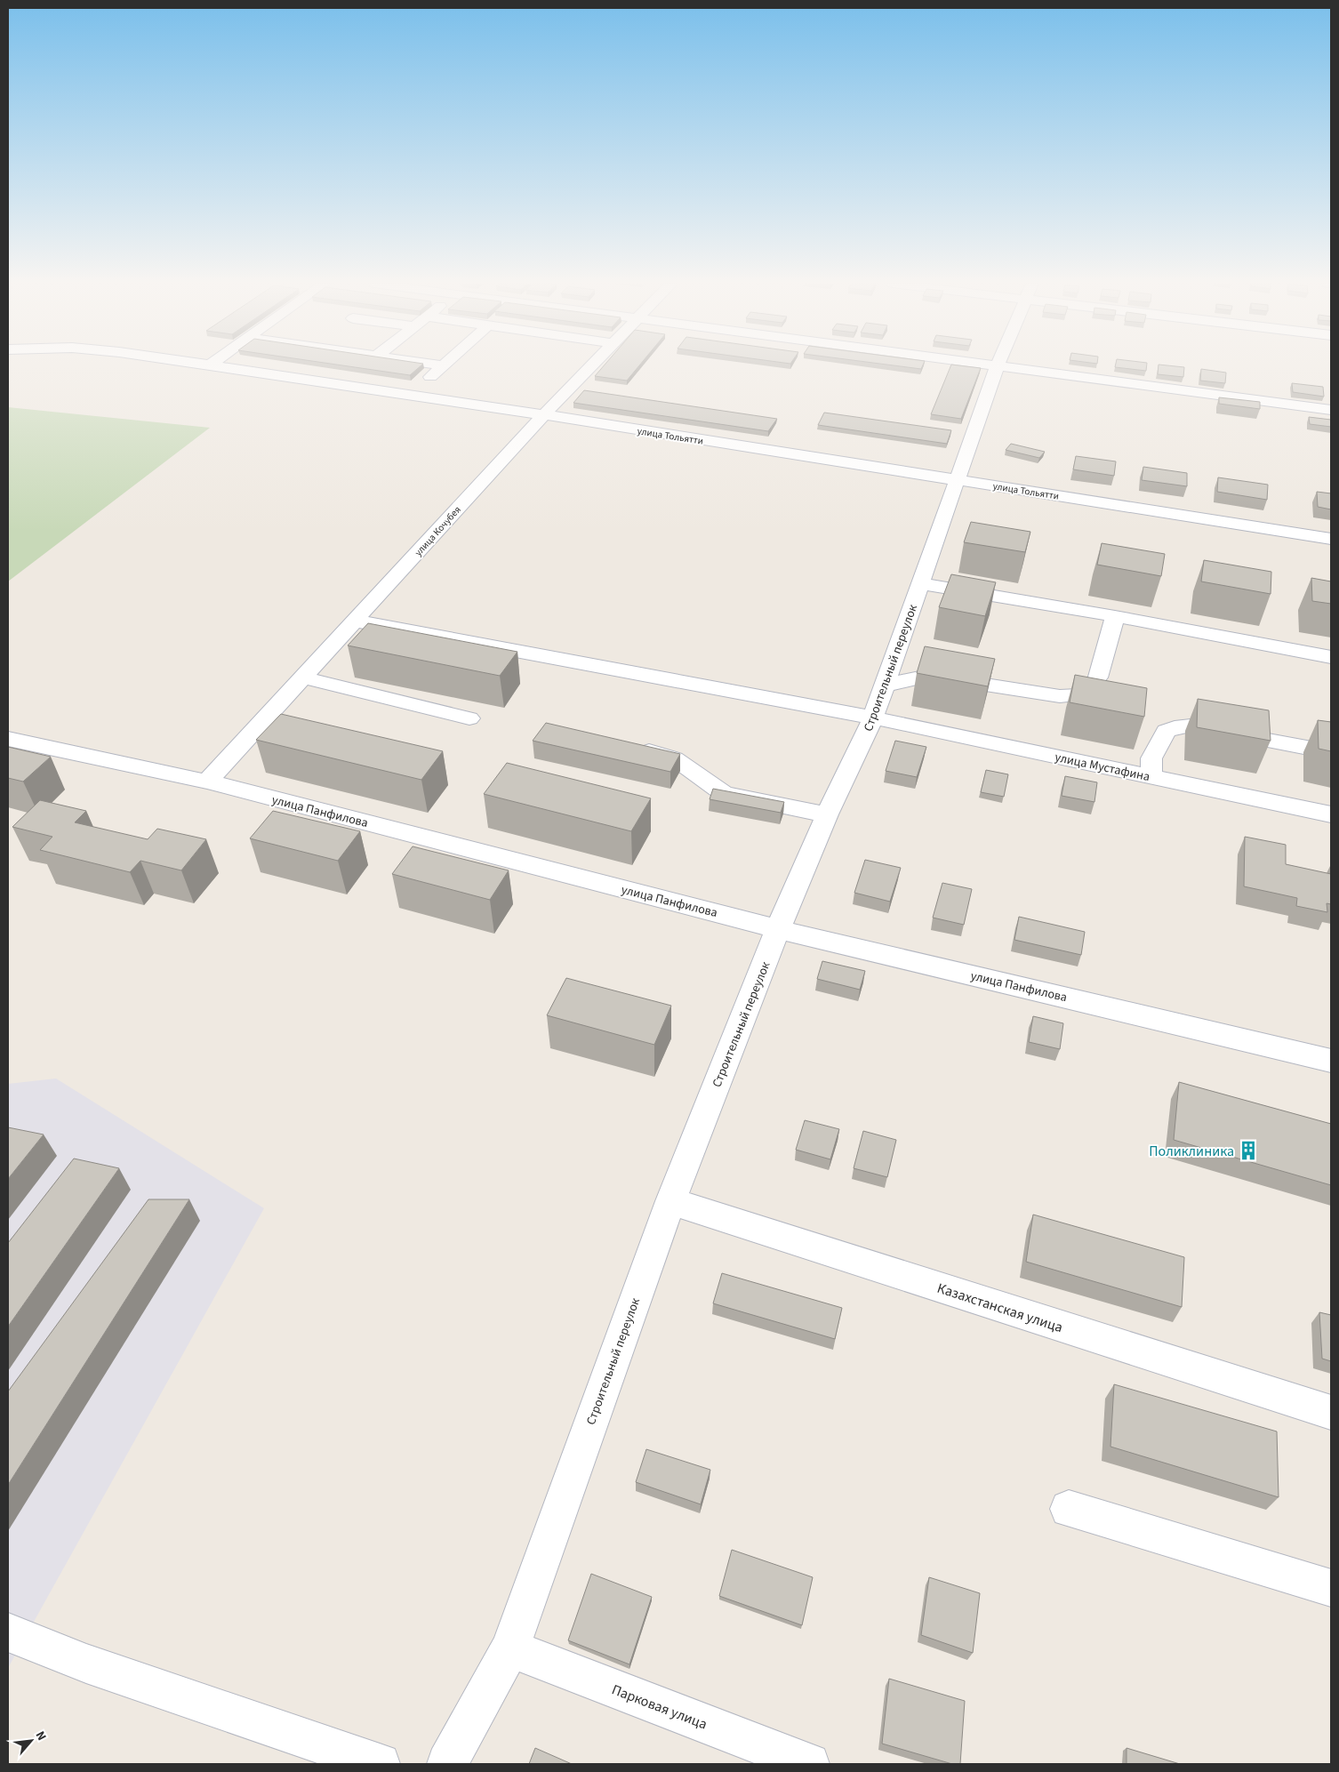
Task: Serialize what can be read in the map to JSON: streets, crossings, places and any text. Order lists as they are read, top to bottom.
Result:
{
  "streets": {
    "street": [
      "улица Тольятти",
      "улица Кочубея",
      "Строительный переулок",
      "улица Мустафина",
      "улица Панфилова",
      "Казахстанская улица",
      "Парковая улица"
    ]
  },
  "crossings": [
    ["улица Тольятти", "улица Кочубея"],
    ["улица Тольятти", "Строительный переулок"],
    ["улица Кочубея", "улица Мустафина"],
    ["улица Кочубея", "улица Панфилова"],
    ["Строительный переулок", "улица Мустафина"],
    ["Строительный переулок", "улица Панфилова"],
    ["Строительный переулок", "Казахстанская улица"],
    ["Строительный переулок", "Парковая улица"]
  ],
  "places": {
    "building": ["Поликлиника"]
  },
  "north": "top right"
}
